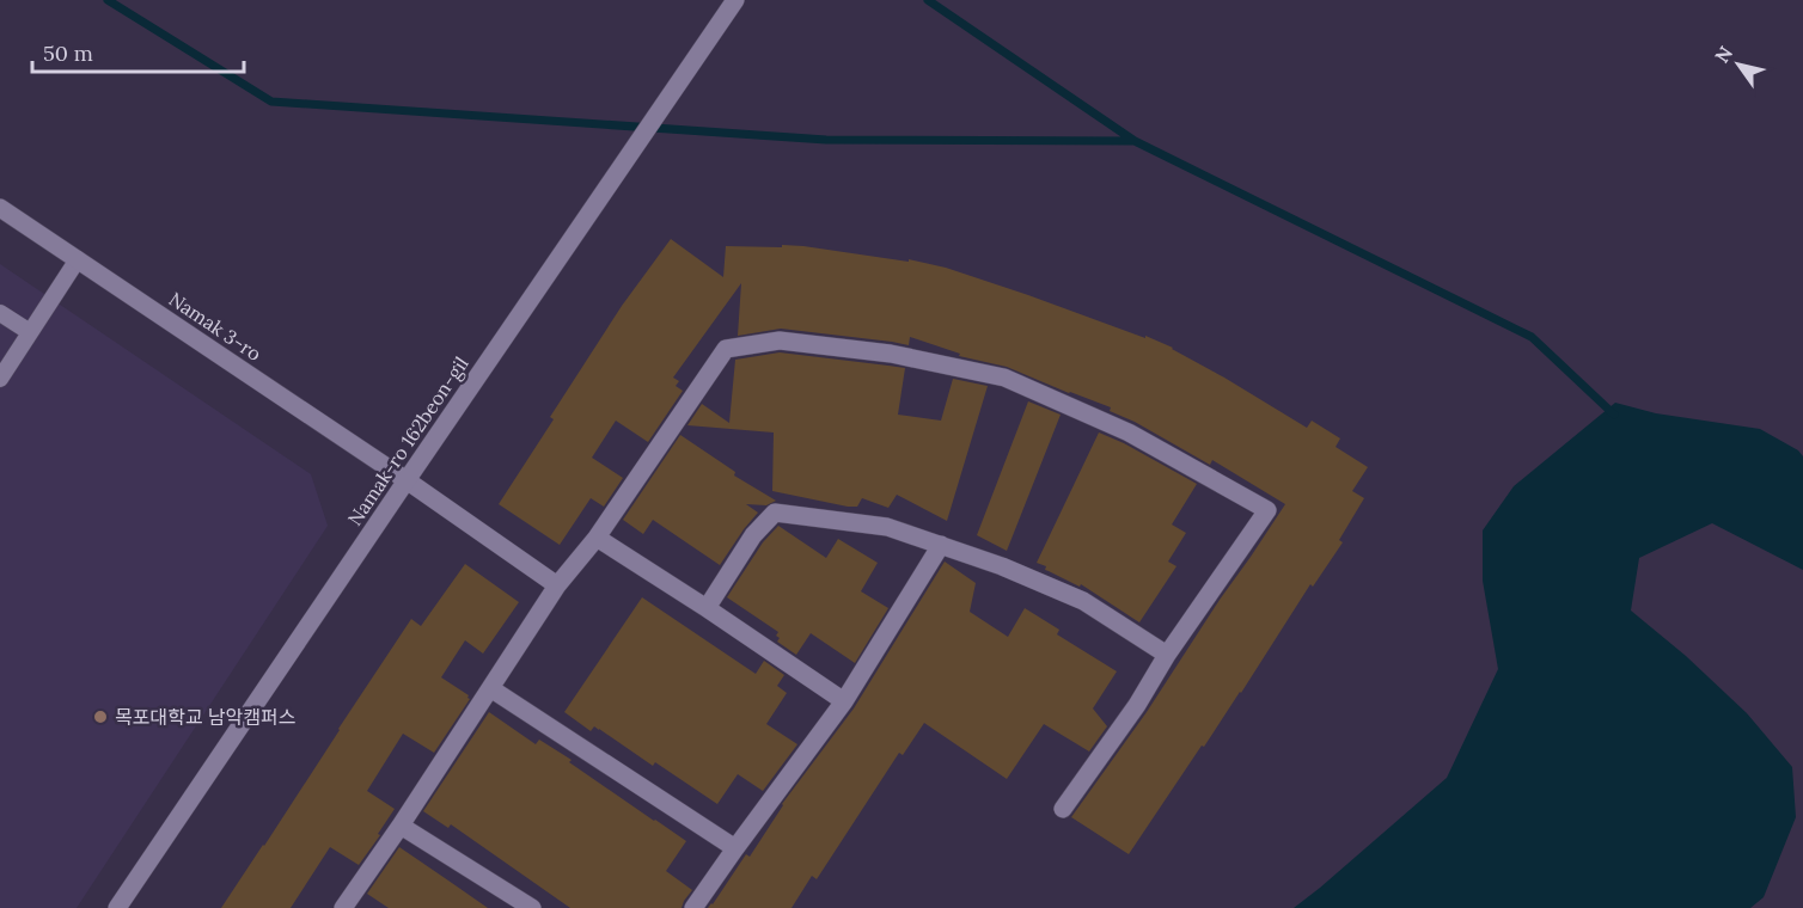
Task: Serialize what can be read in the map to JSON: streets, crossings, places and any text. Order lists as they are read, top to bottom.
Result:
{
  "streets": {
    "street": ["Namak 3-ro", "Namak-ro 162beon-gil"]
  },
  "crossings": [
    ["Namak 3-ro", "Namak-ro 162beon-gil"]
  ],
  "places": ["목포대학교 남악캠퍼스"],
  "scale_bar": "50 m",
  "north": "top left"
}
